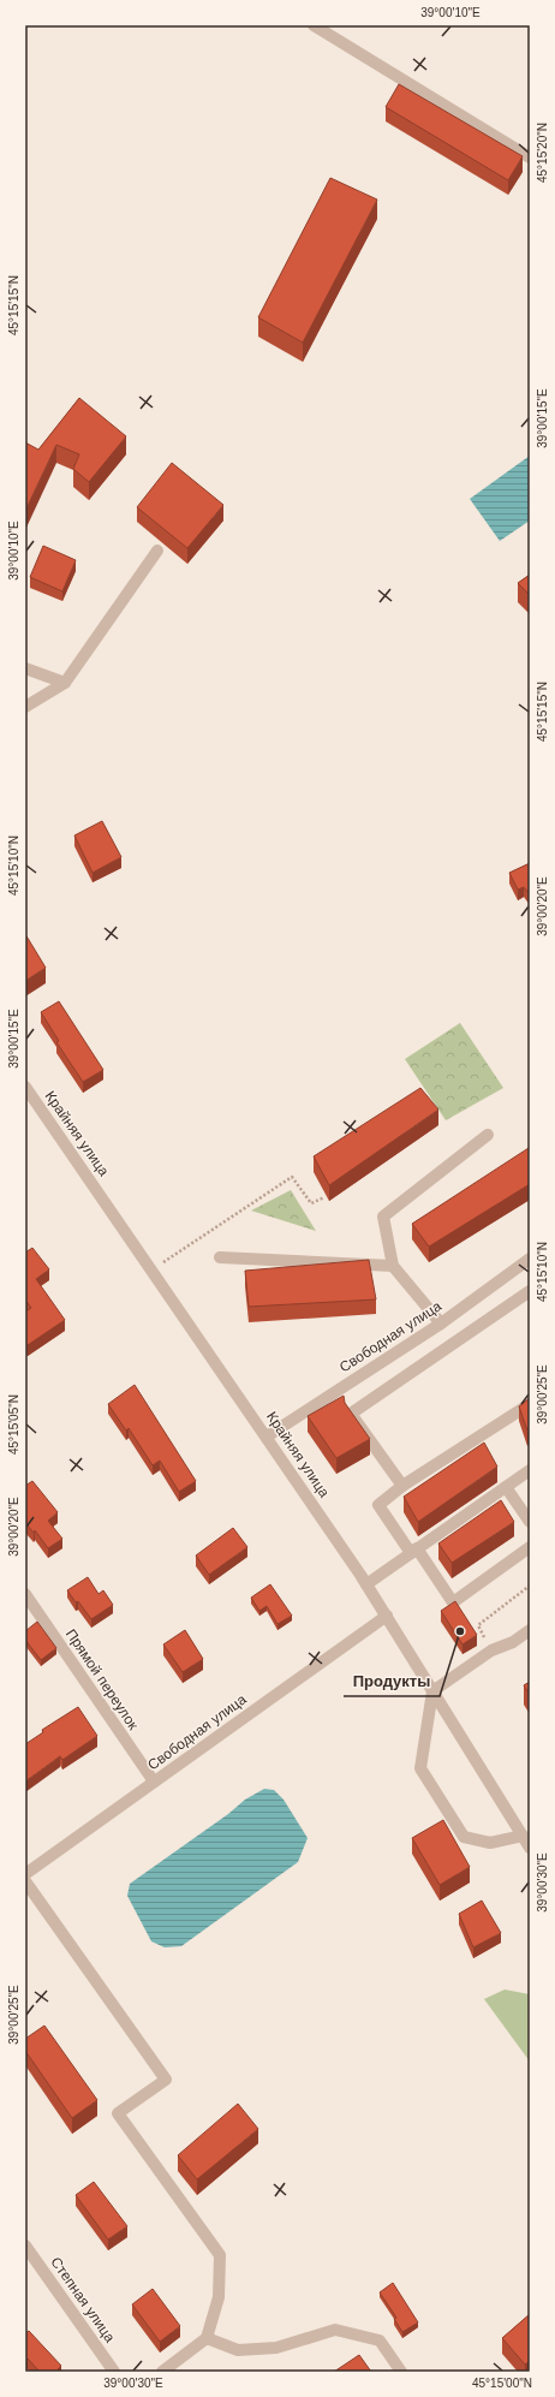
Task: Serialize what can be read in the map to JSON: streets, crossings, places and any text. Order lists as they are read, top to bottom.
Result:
{
  "streets": {
    "street": [
      "Крайняя улица",
      "Свободная улица",
      "Прямой переулок",
      "Степная улица"
    ]
  },
  "crossings": [
    ["Крайняя улица", "Свободная улица"],
    ["Свободная улица", "Прямой переулок"]
  ],
  "places": ["Продукты"],
  "coordinates": [
    "39°00'10\"E",
    "45°15'20\"N",
    "45°15'15\"N",
    "39°00'15\"E",
    "45°15'10\"N",
    "39°00'20\"E",
    "39°00'25\"E",
    "45°15'05\"N",
    "39°00'30\"E",
    "45°15'00\"N"
  ]
}
